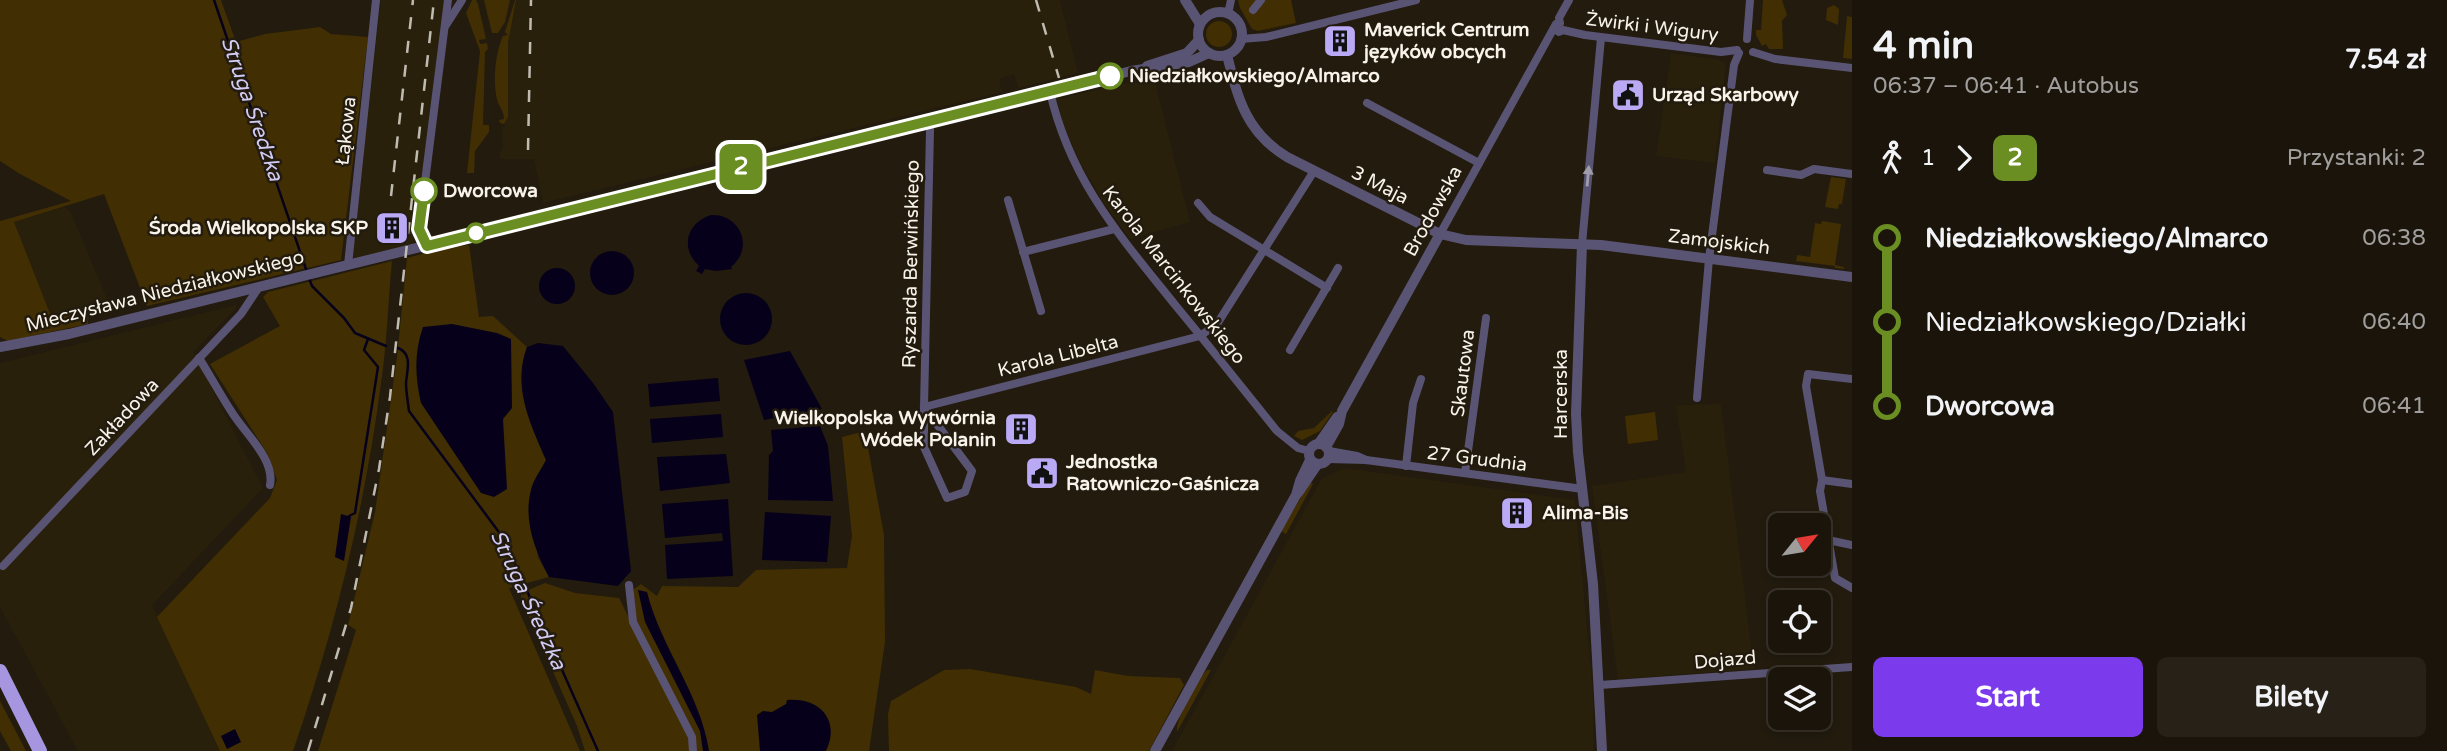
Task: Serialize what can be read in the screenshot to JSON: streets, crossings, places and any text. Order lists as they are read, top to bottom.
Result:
{
  "streets": {
    "street": [
      "Żwirki i Wigury",
      "Łąkowa",
      "3 Maja",
      "Brodowska",
      "Zamojskich",
      "Ryszarda Berwińskiego",
      "Karola Marcinkowskiego",
      "Mieczysława Niedziałkowskiego",
      "Karola Libelta",
      "Skautowa",
      "Harcerska",
      "Zakładowa",
      "27 Grudnia",
      "Dojazd"
    ]
  },
  "crossings": [
    ["Żwirki i Wigury", "Brodowska"],
    ["Żwirki i Wigury", "Harcerska"],
    ["Łąkowa", "Mieczysława Niedziałkowskiego"],
    ["3 Maja", "Brodowska"],
    ["3 Maja", "Zamojskich"],
    ["3 Maja", "Mieczysława Niedziałkowskiego"],
    ["3 Maja", "Harcerska"],
    ["Brodowska", "27 Grudnia"],
    ["Zamojskich", "Harcerska"],
    ["Ryszarda Berwińskiego", "Mieczysława Niedziałkowskiego"],
    ["Ryszarda Berwińskiego", "Karola Libelta"],
    ["Karola Marcinkowskiego", "Mieczysława Niedziałkowskiego"],
    ["Karola Marcinkowskiego", "Karola Libelta"],
    ["Mieczysława Niedziałkowskiego", "Zakładowa"],
    ["Skautowa", "27 Grudnia"],
    ["Harcerska", "27 Grudnia"],
    ["Harcerska", "Dojazd"]
  ],
  "water": ["Struga Średzka"],
  "places": {
    "building": [
      "Maverick Centrum języków obcych",
      "Środa Wielkopolska SKP",
      "Wielkopolska Wytwórnia Wódek Polanin",
      "Alima-Bis"
    ],
    "other": ["Niedziałkowskiego/Almarco", "Dworcowa"],
    "public building": ["Urząd Skarbowy", "Jednostka Ratowniczo-Gaśnicza"]
  },
  "lines": ["bus line 2"],
  "north": "top right",
  "page": {
    "on_map": "2",
    "heading": ["4 min", "06:37 – 06:41 · Autobus", "7.54 zł"],
    "legs": ["1", "2", "Przystanki: 2"],
    "list": [
      {
        "name": "Niedziałkowskiego/Almarco",
        "value": "06:38"
      },
      {
        "name": "Niedziałkowskiego/Działki",
        "value": "06:40"
      },
      {
        "name": "Dworcowa",
        "value": "06:41"
      }
    ],
    "buttons": ["Start", "Bilety"]
  }
}
